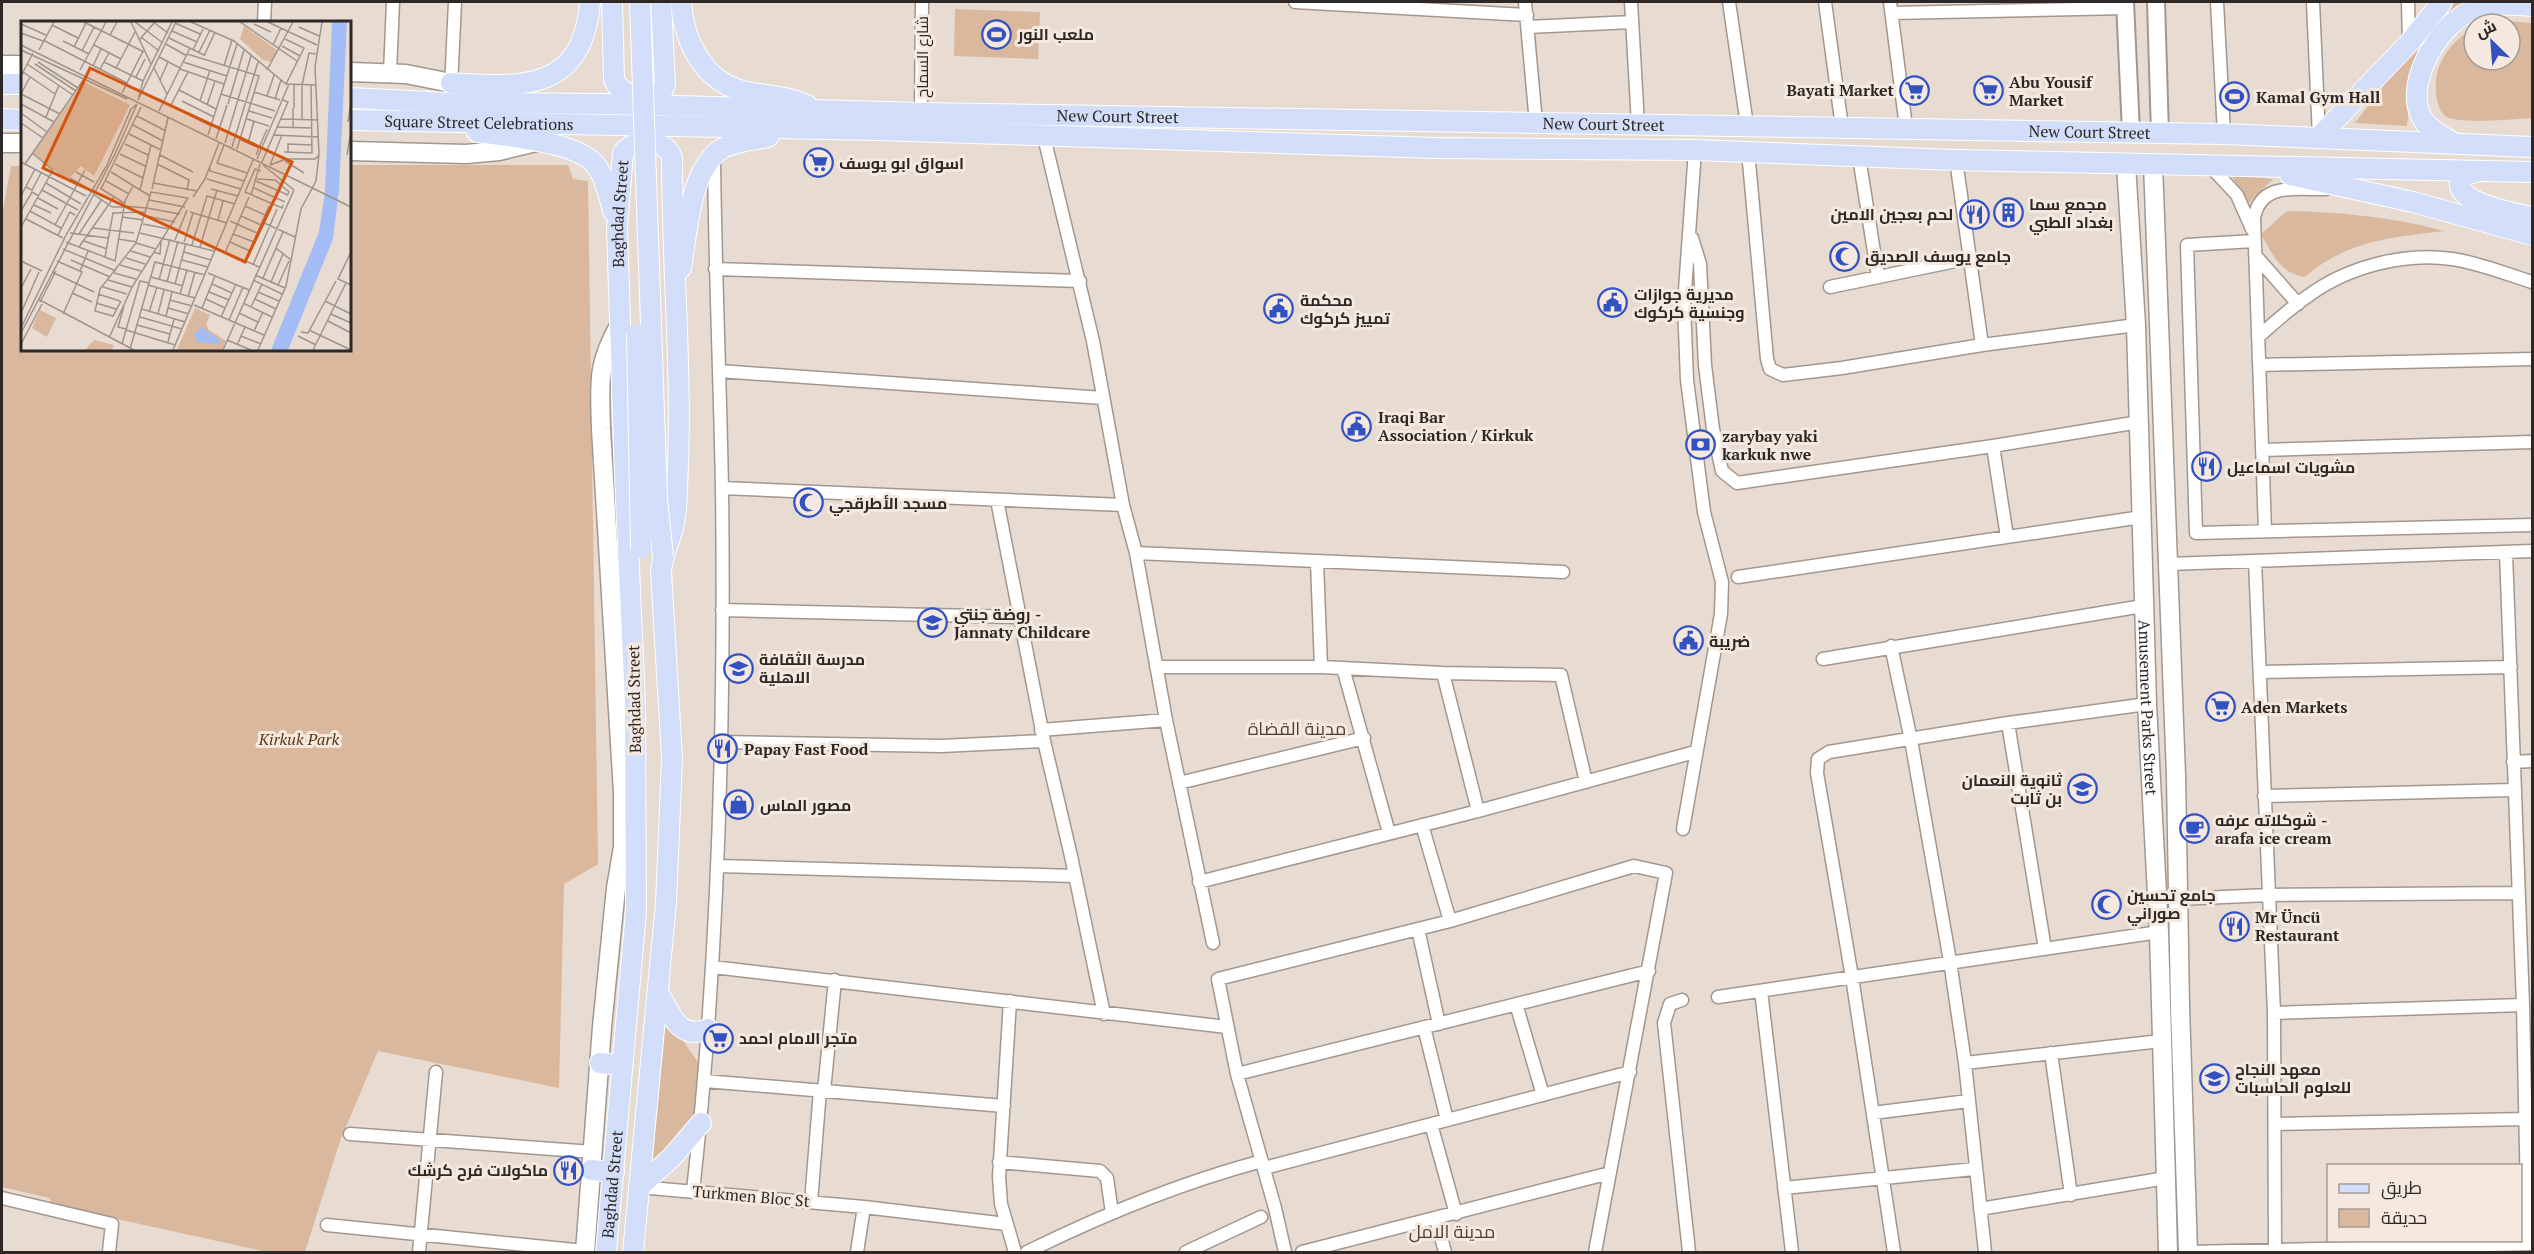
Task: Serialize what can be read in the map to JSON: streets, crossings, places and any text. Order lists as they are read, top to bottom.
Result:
{
  "streets": {
    "main road": [
      "New Court Street",
      "Square Street Celebrations",
      "Baghdad Street",
      "Amusement Parks Street"
    ],
    "street": ["شارع السماح", "Turkmen Bloc St"]
  },
  "crossings": [
    ["شارع السماح", "New Court Street"],
    ["New Court Street", "Square Street Celebrations"],
    ["New Court Street", "Amusement Parks Street"],
    ["Baghdad Street", "Turkmen Bloc St"]
  ],
  "districts": ["مدينة القضاة", "مدينة الامل"],
  "parks": ["Kirkuk Park"],
  "places": {
    "sports": ["ملعب النور", "Kamal Gym Hall"],
    "supermarket": [
      "Bayati Market",
      "Abu Yousif Market",
      "اسواق ابو يوسف",
      "Aden Markets",
      "متجر الامام احمد"
    ],
    "building": ["مجمع سما بغداد الطبي"],
    "restaurant": [
      "لحم بعجين الامين",
      "مشويات اسماعيل",
      "Papay Fast Food",
      "Mr Üncü Restaurant",
      "ماكولات فرح كرشك"
    ],
    "mosque": ["جامع يوسف الصديق", "مسجد الأطرقجي", "جامع تحسين صوراني"],
    "public building": [
      "مديرية جوازات وجنسية كركوك",
      "محكمة تمييز كركوك",
      "Iraqi Bar Association / Kirkuk",
      "ضريبة"
    ],
    "bank": ["zarybay yaki karkuk nwe"],
    "school or university": [
      "روضة جنتي - Jannaty Childcare",
      "مدرسة الثقافة الاهلية",
      "ثانوية النعمان بن ثابت",
      "معهد النجاح للعلوم الحاسبات"
    ],
    "shop": ["مصور الماس"],
    "cafe": ["شوكلاته عرفه - arafa ice cream"]
  },
  "legend": ["طريق", "حديقة"],
  "north": "top left"
}
